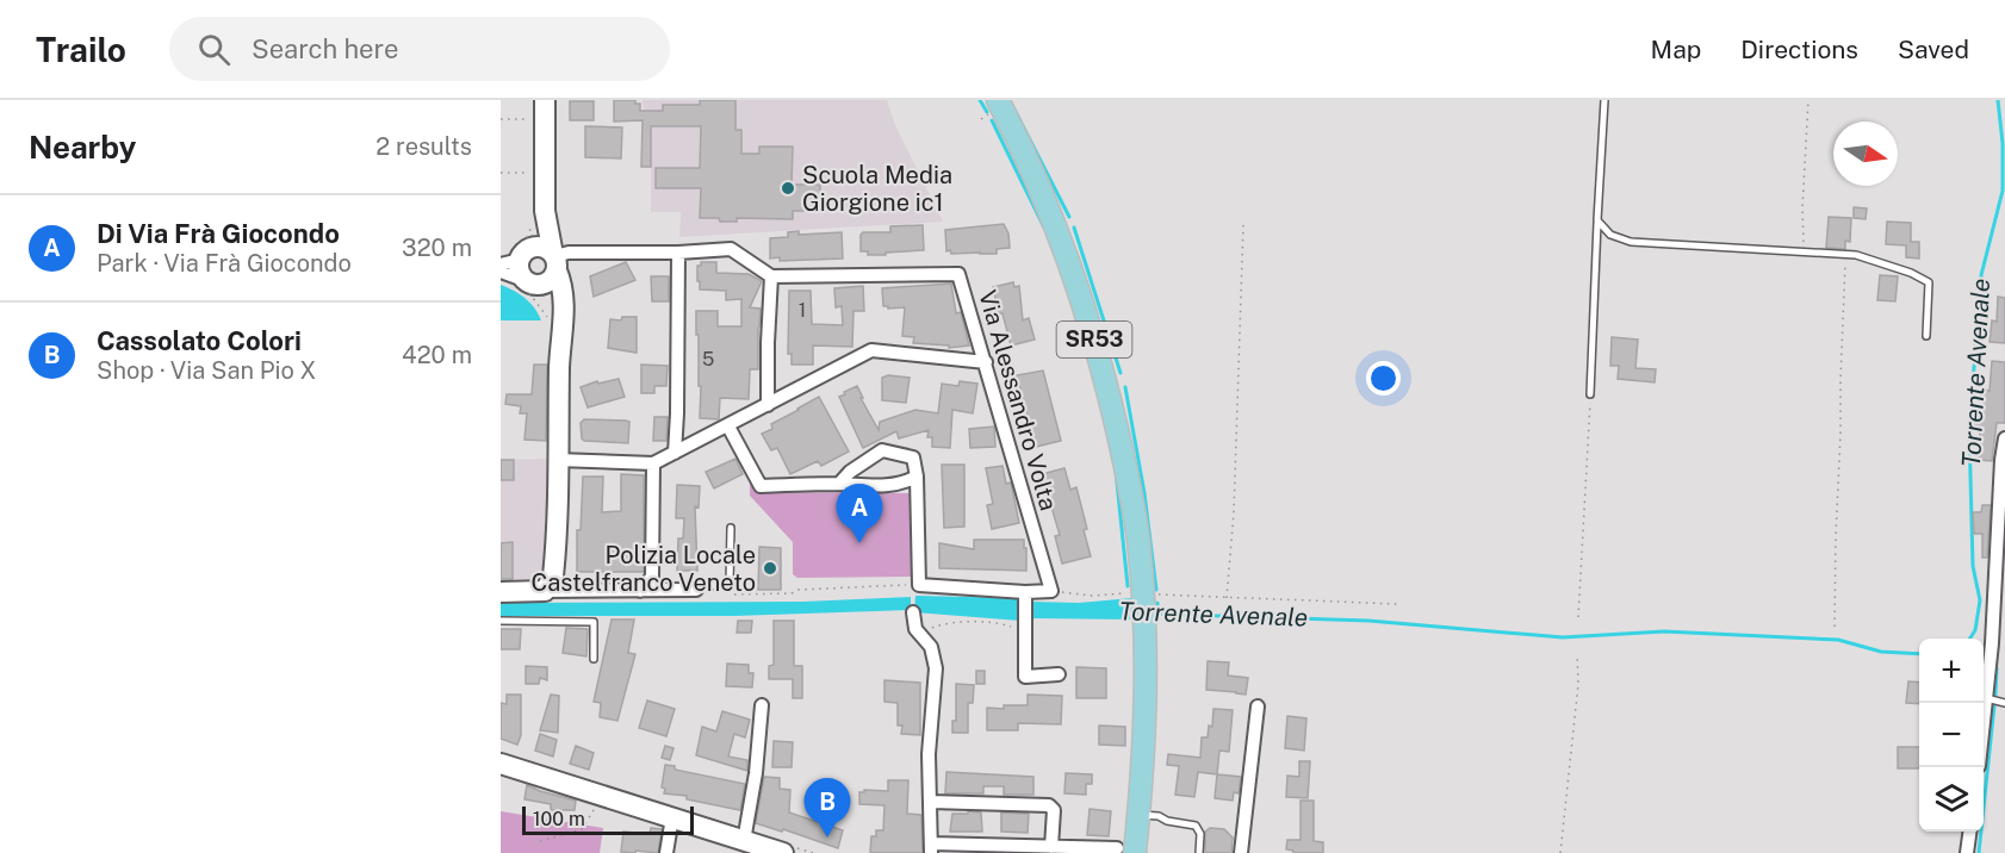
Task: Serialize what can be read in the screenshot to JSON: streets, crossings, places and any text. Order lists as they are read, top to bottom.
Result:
{
  "streets": {
    "main road": ["SR53"],
    "street": ["Via Alessandro Volta"]
  },
  "water": ["Torrente Avenale"],
  "places": ["Scuola Media Giorgione ic1", "Polizia Locale Castelfranco Veneto"],
  "house_numbers": ["1", "5"],
  "scale_bar": "100 m",
  "north": "right",
  "page": {
    "header": "Trailo",
    "search": "Search here",
    "nav": ["Map", "Directions", "Saved"],
    "heading": ["Nearby", "2 results"],
    "list": [
      {
        "mark": "A",
        "name": "Di Via Frà Giocondo",
        "note": "Park · Via Frà Giocondo",
        "value": "320 m"
      },
      {
        "mark": "B",
        "name": "Cassolato Colori",
        "note": "Shop · Via San Pio X",
        "value": "420 m"
      }
    ],
    "pins": ["A", "B"],
    "map_buttons": ["+", "−"],
    "scale": "100 m"
  }
}
